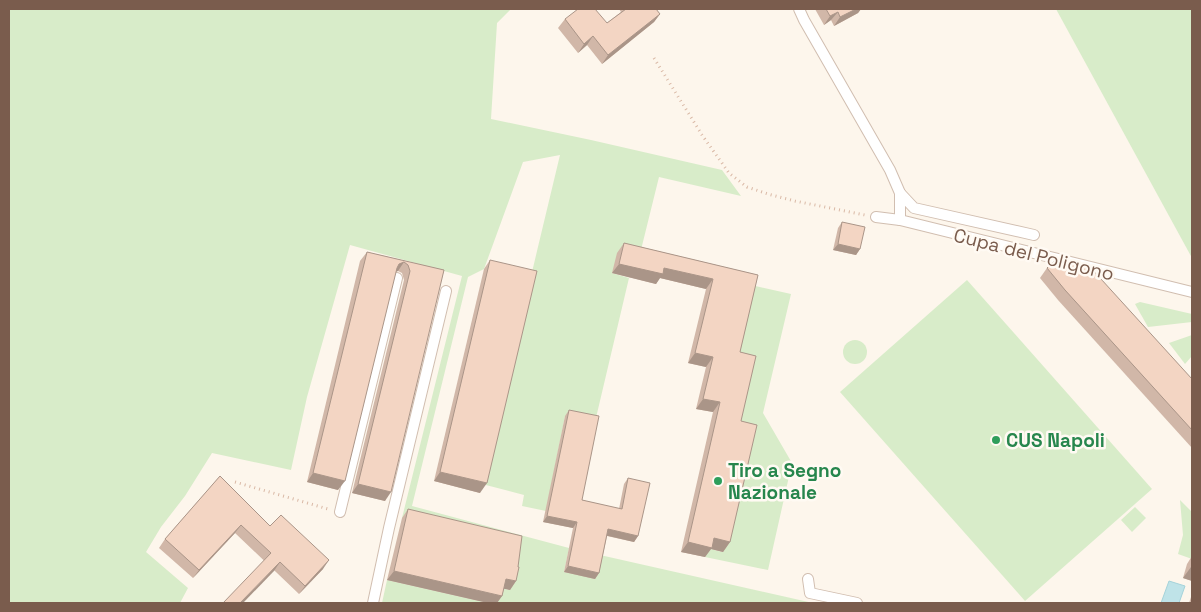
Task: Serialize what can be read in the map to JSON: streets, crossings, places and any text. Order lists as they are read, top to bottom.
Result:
{
  "streets": {
    "lane": ["Cupa del Poligono"]
  },
  "places": ["CUS Napoli", "Tiro a Segno Nazionale"]
}
